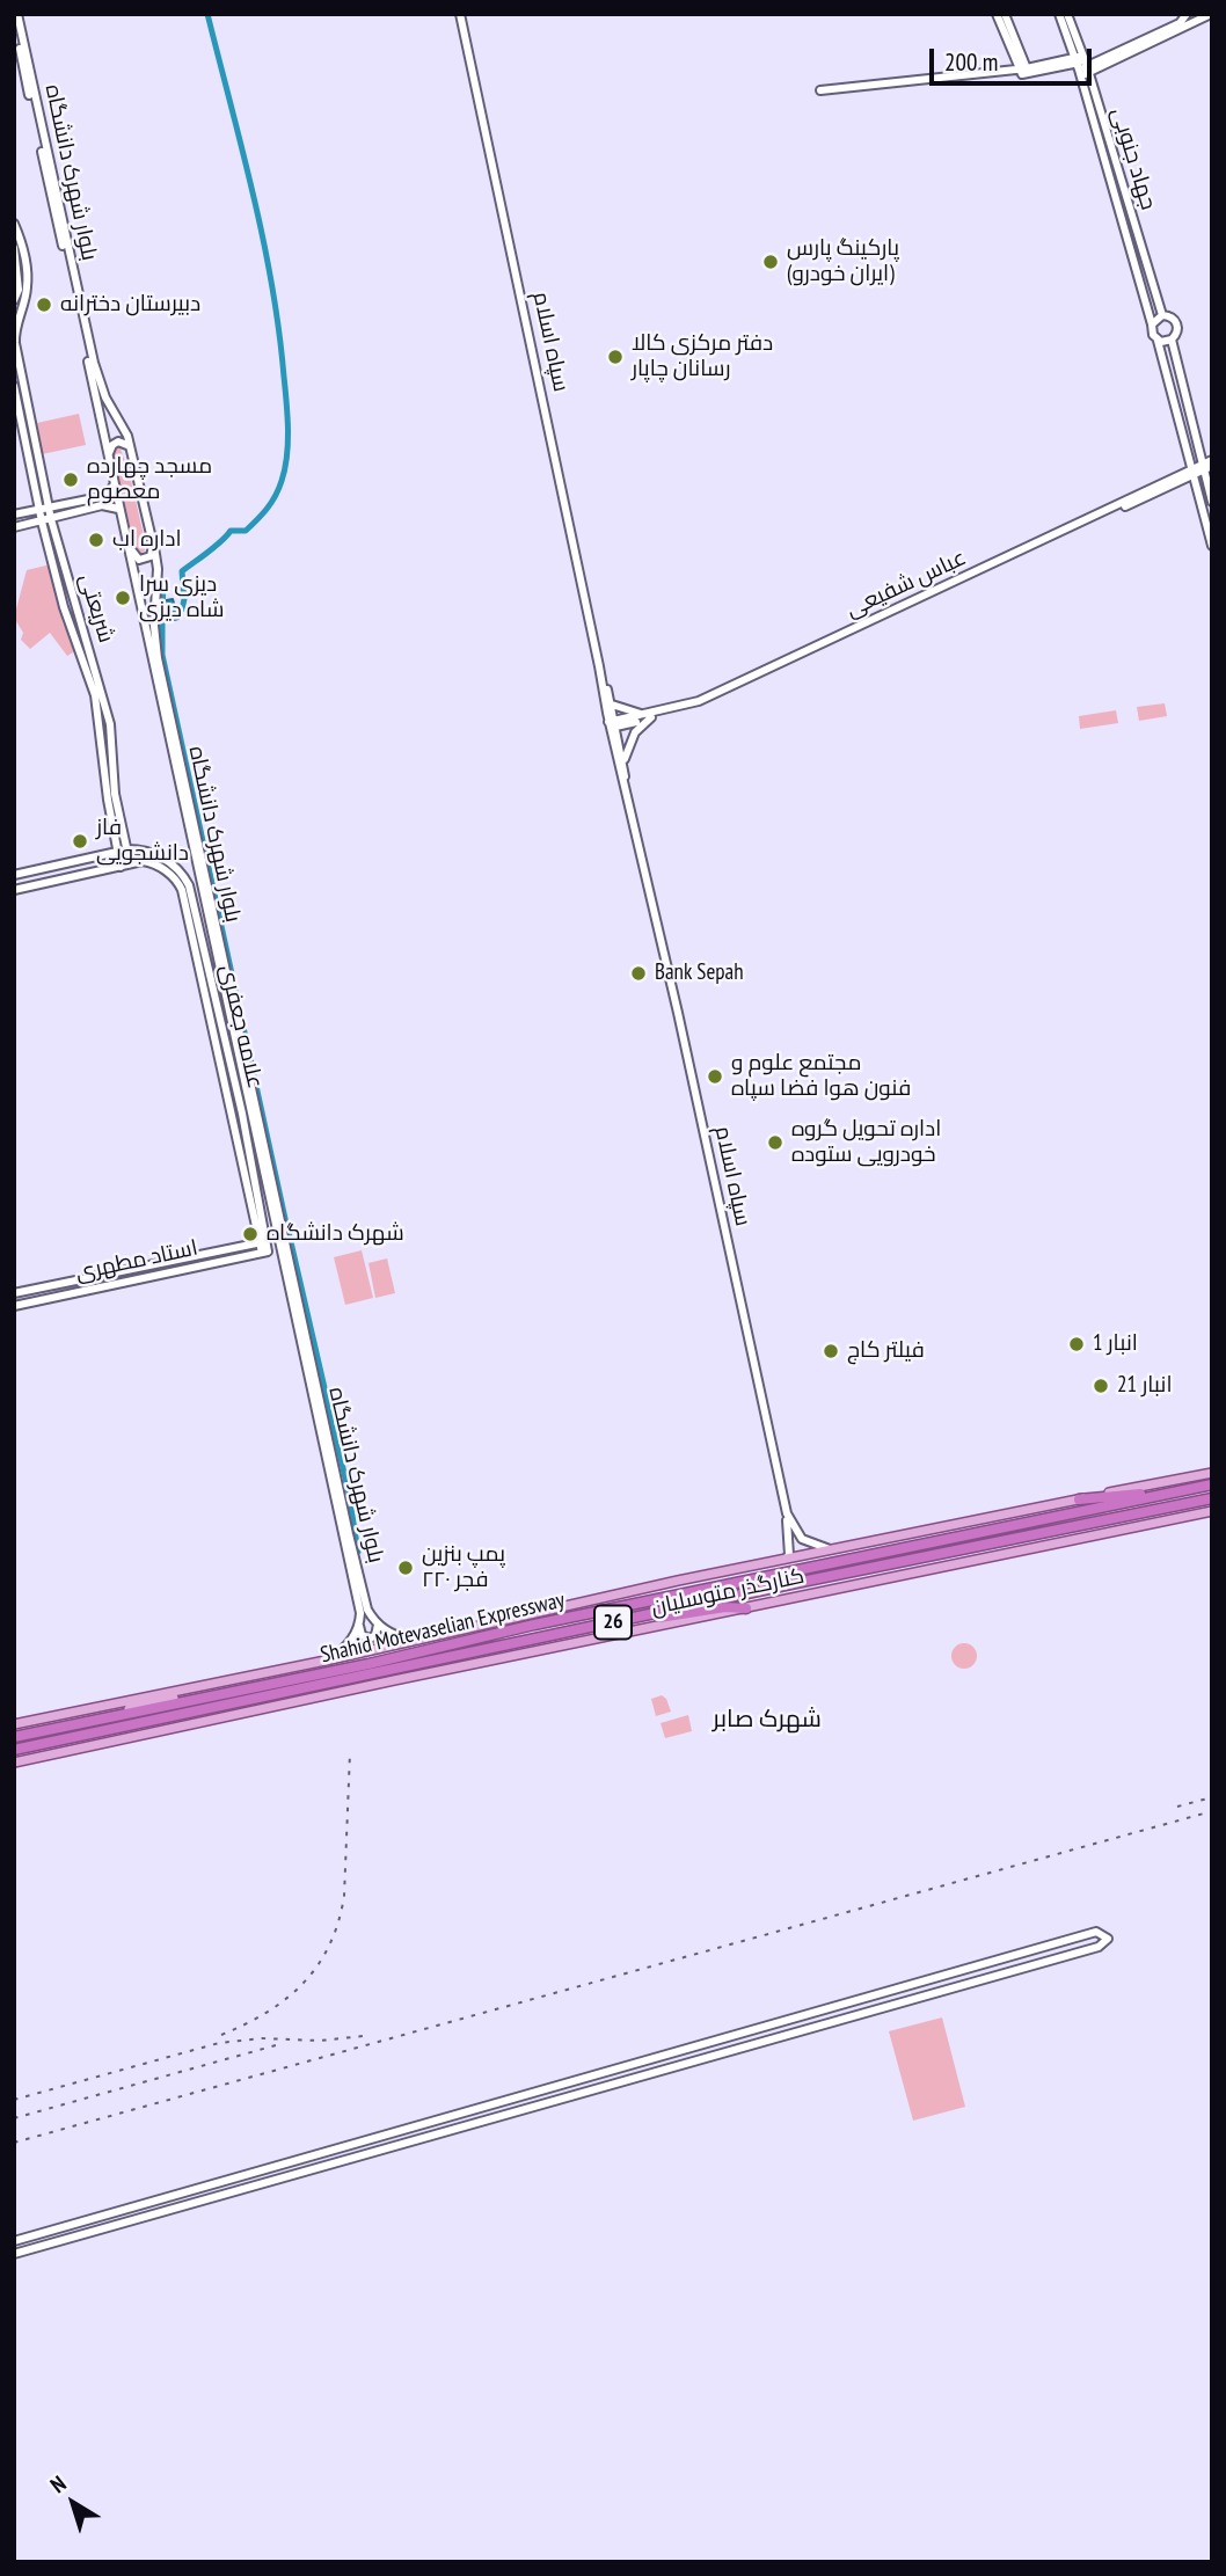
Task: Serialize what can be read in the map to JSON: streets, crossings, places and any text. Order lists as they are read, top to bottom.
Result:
{
  "streets": {
    "highway": ["26", "Shahid Motevaselian Expressway"],
    "main road": ["کنارگذر متوسلیان"],
    "street": [
      "جهاد جنوبی",
      "بلوار شهرک دانشگاه",
      "سپاه اسلام",
      "عباس شفیعی",
      "شریعتی",
      "علامه جعفری",
      "استاد مطهری"
    ]
  },
  "crossings": [
    ["سپاه اسلام", "عباس شفیعی"],
    ["سپاه اسلام", "کنارگذر متوسلیان"],
    ["شریعتی", "علامه جعفری"],
    ["علامه جعفری", "استاد مطهری"]
  ],
  "districts": ["شهرک صابر"],
  "places": [
    "پارکینگ پارس (ایران خودرو)",
    "دبیرستان دخترانه",
    "دفتر مرکزی کالا رسانان چاپار",
    "مسجد چهارده معصوم",
    "اداره اب",
    "دیزی سرا شاه دیزی",
    "فاز دانشجویی",
    "Bank Sepah",
    "مجتمع علوم و فنون هوا فضا سپاه",
    "اداره تحویل گروه خودرویی ستوده",
    "شهرک دانشگاه",
    "انبار 1",
    "فیلتر کاج",
    "انبار 21",
    "پمپ بنزین ۲۲۰ فجر"
  ],
  "scale_bar": "200 m",
  "north": "top left"
}
